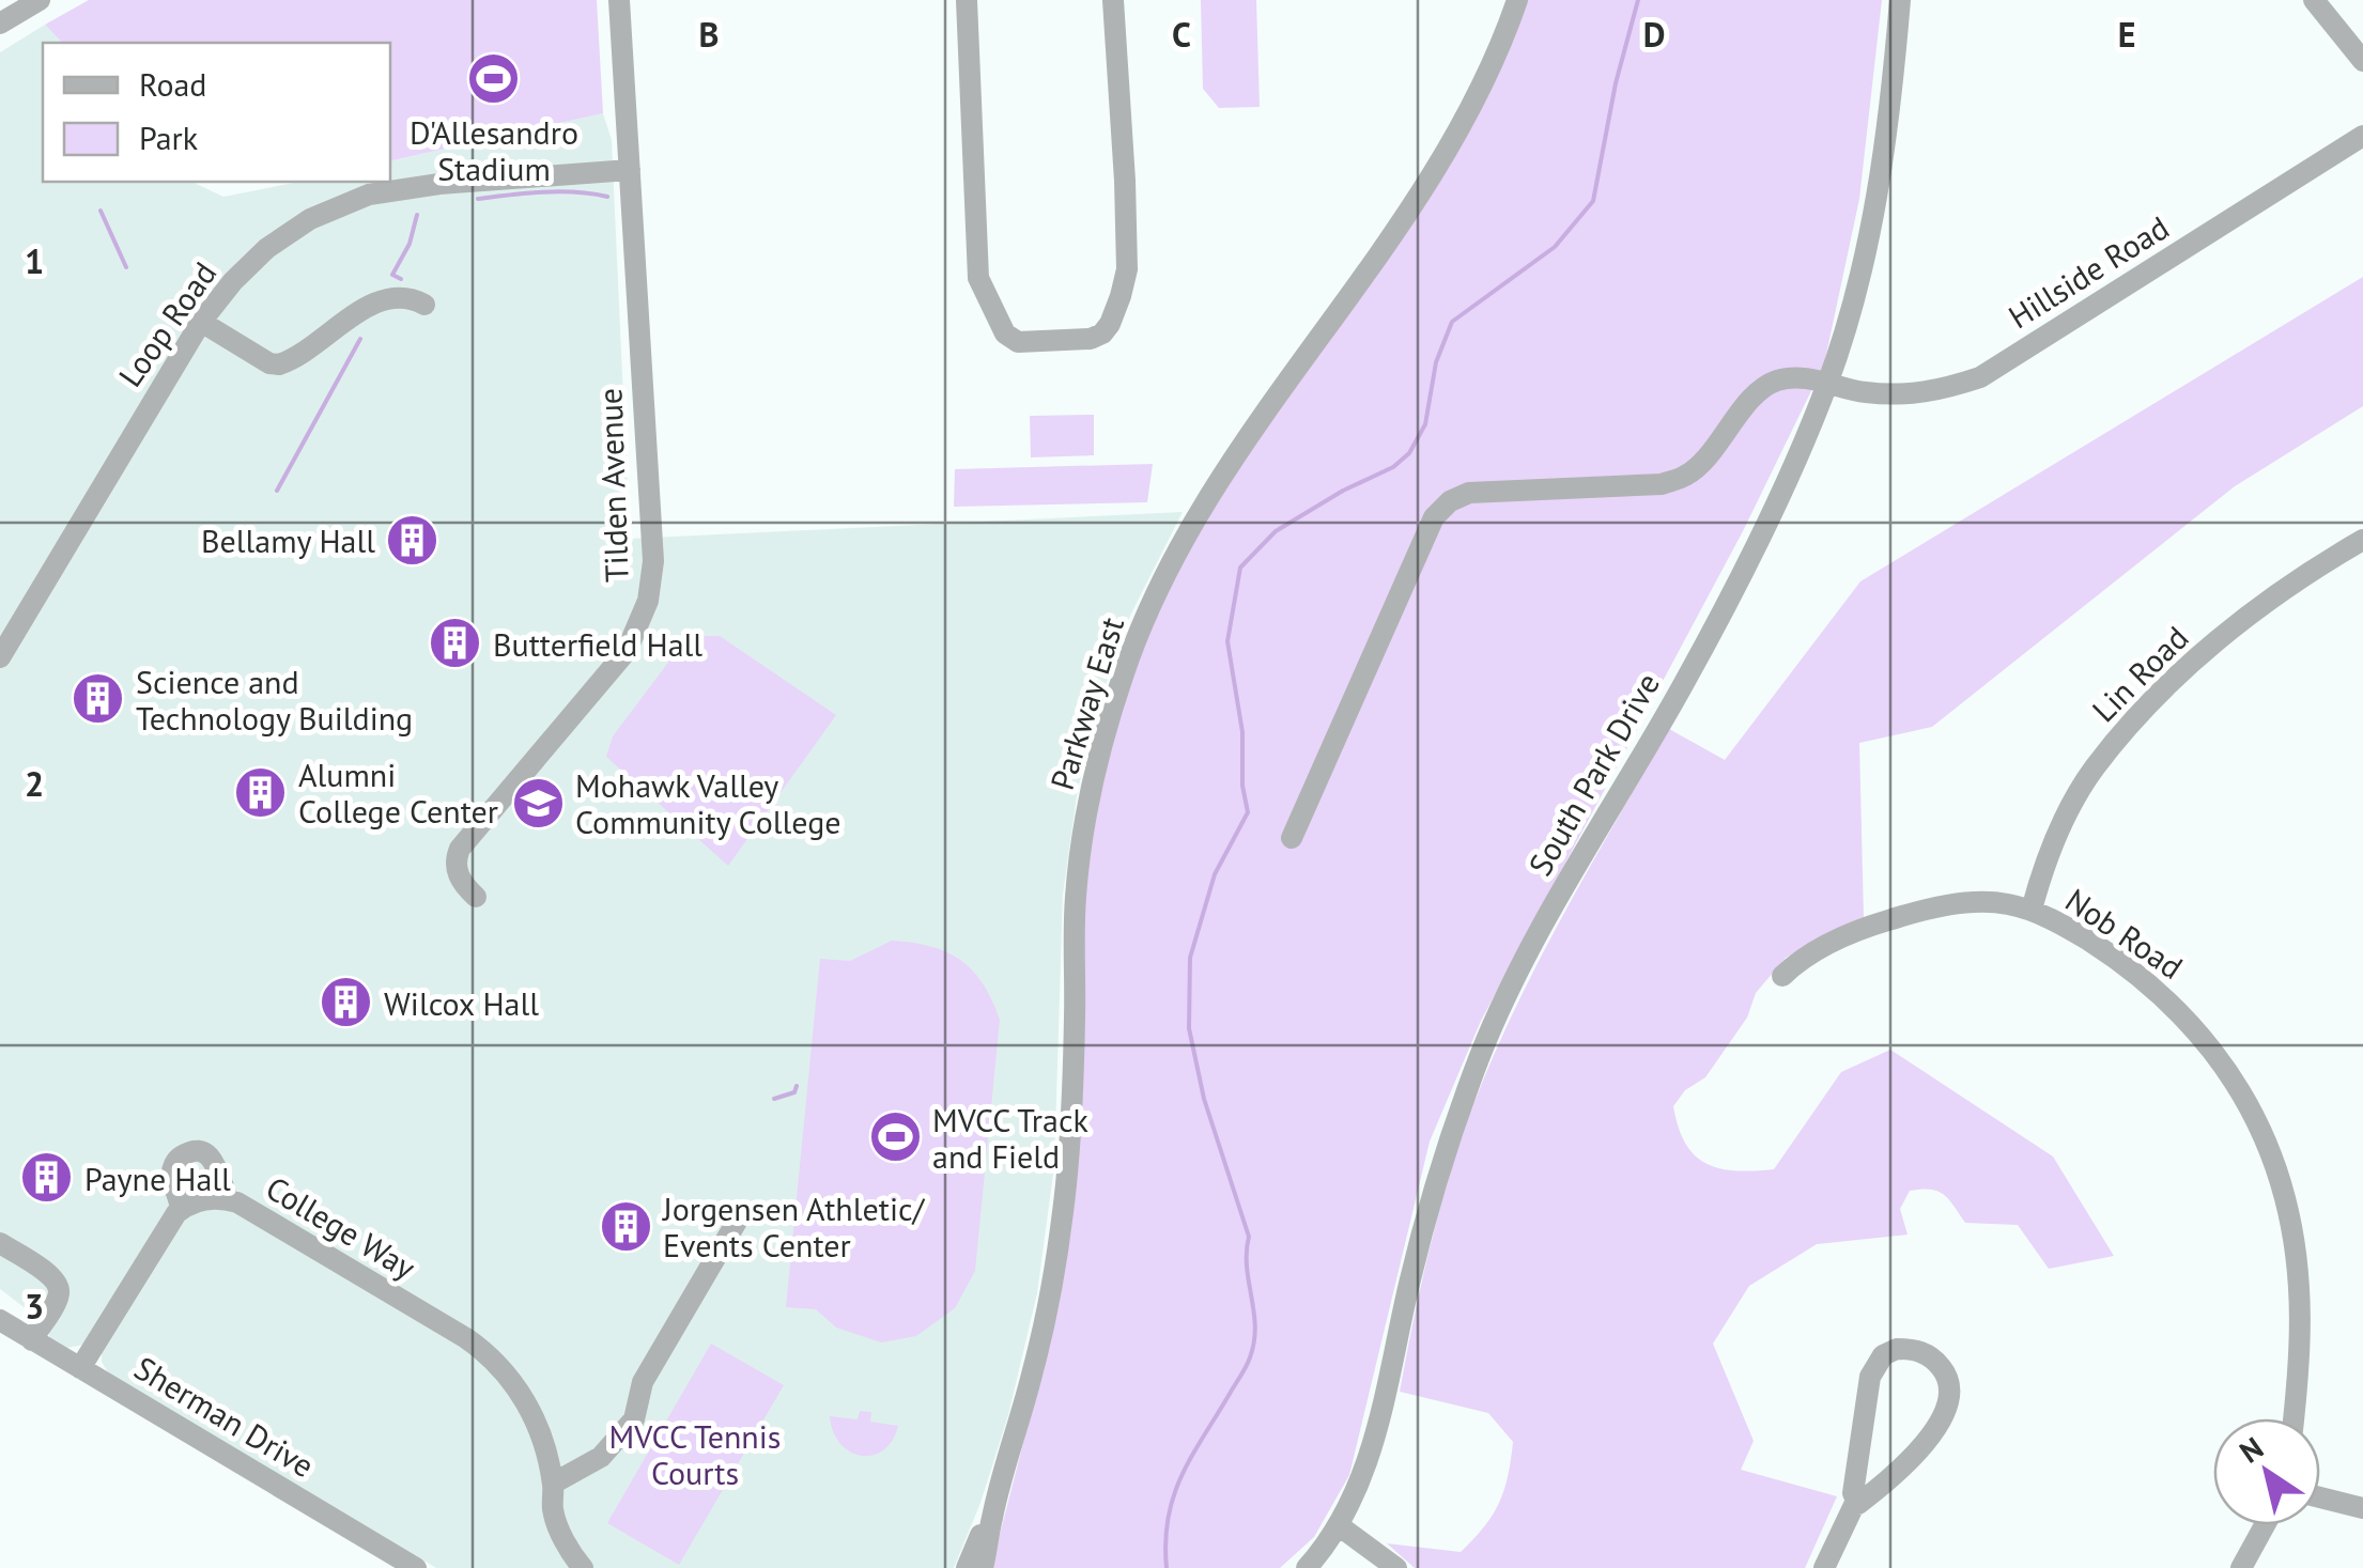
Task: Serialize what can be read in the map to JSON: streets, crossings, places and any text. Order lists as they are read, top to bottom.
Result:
{
  "streets": {
    "street": [
      "Hillside Road",
      "Loop Road",
      "Tilden Avenue",
      "Lin Road",
      "Parkway East",
      "South Park Drive",
      "Nob Road",
      "College Way",
      "Sherman Drive"
    ]
  },
  "crossings": [
    ["Hillside Road", "South Park Drive"],
    ["Loop Road", "Tilden Avenue"],
    ["Lin Road", "Nob Road"]
  ],
  "parks": ["MVCC Tennis Courts"],
  "places": {
    "sports": ["D'Allesandro Stadium", "MVCC Track and Field"],
    "building": [
      "Bellamy Hall",
      "Butterfield Hall",
      "Science and Technology Building",
      "Alumni College Center",
      "Wilcox Hall",
      "Payne Hall",
      "Jorgensen Athletic/ Events Center"
    ],
    "school or university": ["Mohawk Valley Community College"]
  },
  "legend": ["Road", "Park"],
  "north": "top left",
  "grid": {
    "columns": [
      "B",
      "C",
      "D",
      "E"
    ],
    "rows": ["1", "2", "3"]
  }
}
